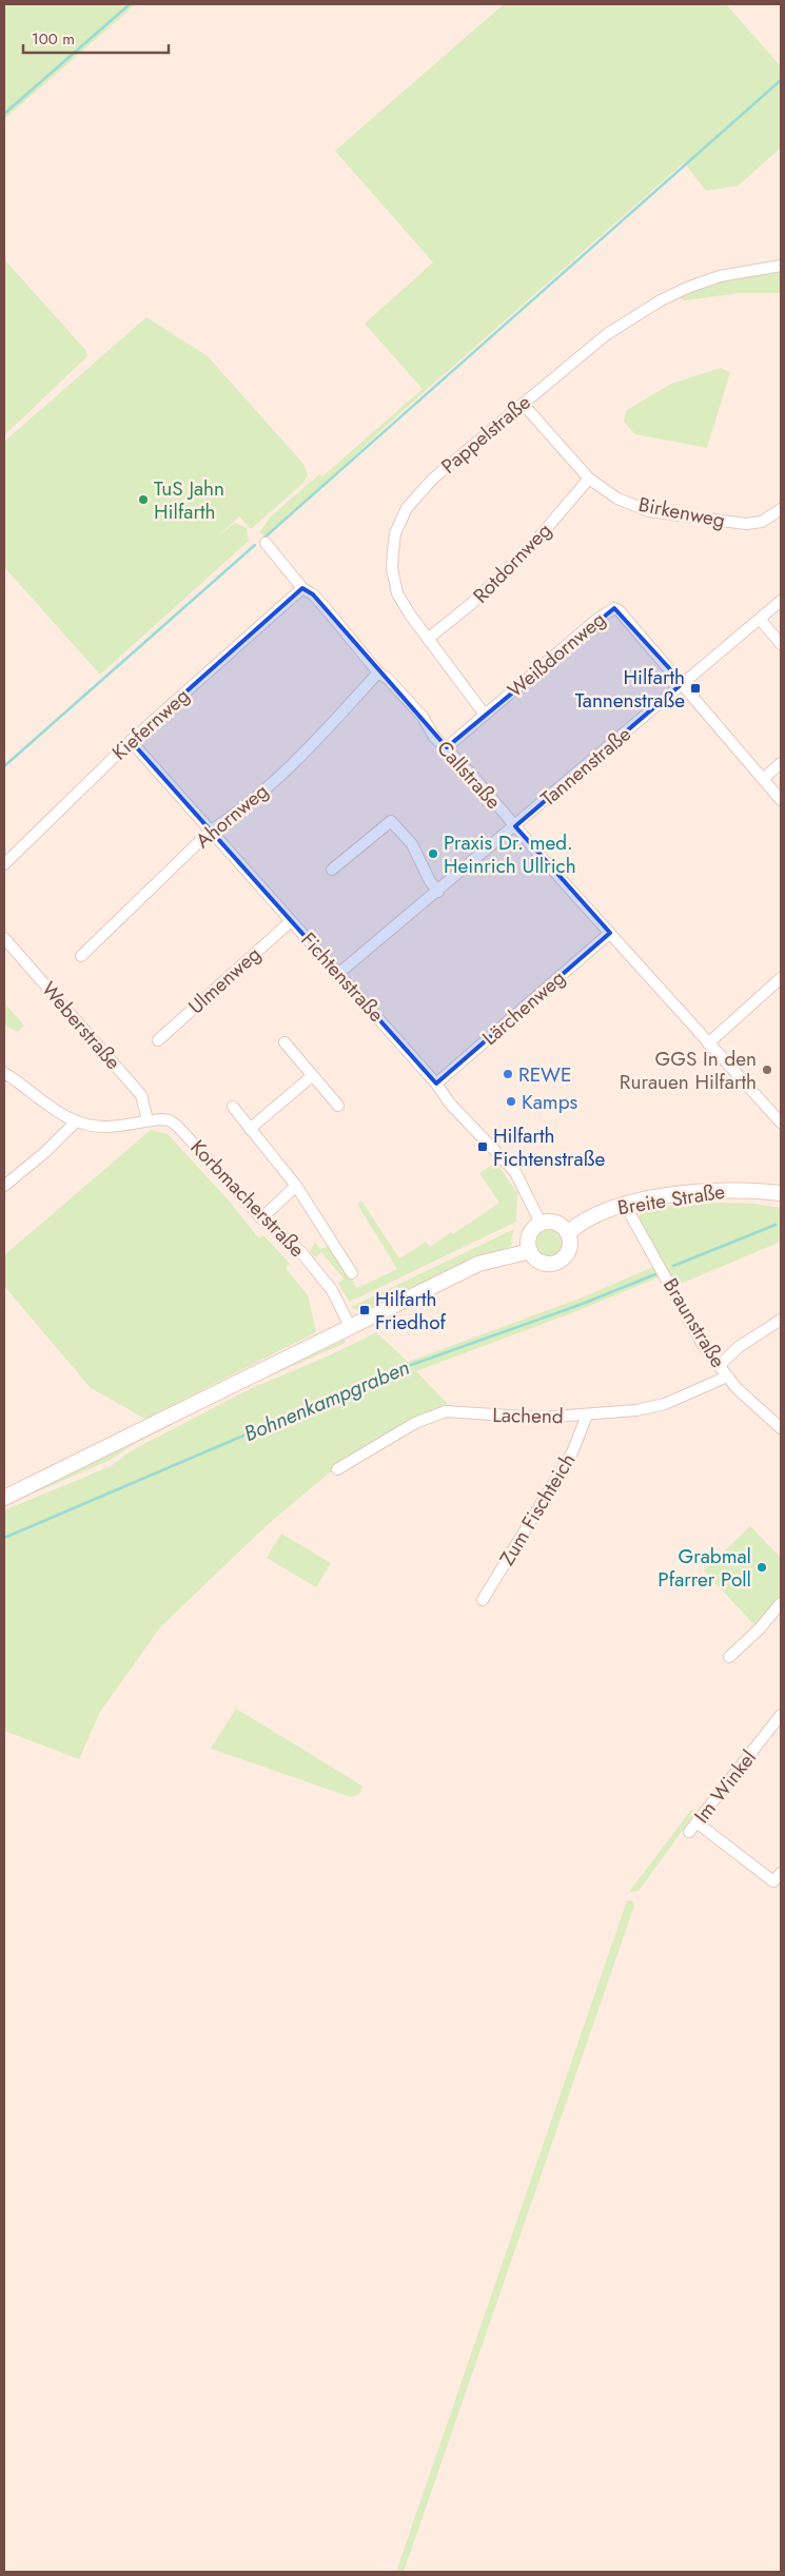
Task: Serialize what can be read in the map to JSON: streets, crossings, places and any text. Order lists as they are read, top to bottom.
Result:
{
  "streets": {
    "main road": ["Breite Straße"],
    "street": [
      "Pappelstraße",
      "Birkenweg",
      "Rotdornweg",
      "Weißdornweg",
      "Kiefernweg",
      "Tannenstraße",
      "Callstraße",
      "Ahornweg",
      "Fichtenstraße",
      "Ulmenweg",
      "Lärchenweg",
      "Weberstraße",
      "Korbmacherstraße",
      "Braunstraße",
      "Lachend",
      "Zum Fischteich",
      "Im Winkel"
    ]
  },
  "crossings": [
    ["Pappelstraße", "Birkenweg"],
    ["Pappelstraße", "Rotdornweg"],
    ["Pappelstraße", "Weißdornweg"],
    ["Birkenweg", "Rotdornweg"],
    ["Weißdornweg", "Tannenstraße"],
    ["Weißdornweg", "Callstraße"],
    ["Kiefernweg", "Callstraße"],
    ["Kiefernweg", "Fichtenstraße"],
    ["Tannenstraße", "Callstraße"],
    ["Tannenstraße", "Fichtenstraße"],
    ["Callstraße", "Ahornweg"],
    ["Callstraße", "Lärchenweg"],
    ["Ahornweg", "Fichtenstraße"],
    ["Fichtenstraße", "Ulmenweg"],
    ["Fichtenstraße", "Lärchenweg"],
    ["Fichtenstraße", "Breite Straße"],
    ["Weberstraße", "Korbmacherstraße"],
    ["Breite Straße", "Braunstraße"],
    ["Braunstraße", "Lachend"],
    ["Lachend", "Zum Fischteich"]
  ],
  "water": ["Bohnenkampgraben"],
  "places": {
    "other": [
      "TuS Jahn Hilfarth",
      "Praxis Dr. med. Heinrich Ullrich",
      "GGS In den Rurauen Hilfarth",
      "REWE",
      "Kamps",
      "Grabmal Pfarrer Poll"
    ],
    "transit": ["Hilfarth Tannenstraße", "Hilfarth Fichtenstraße", "Hilfarth Friedhof"]
  },
  "scale_bar": "100 m"
}
